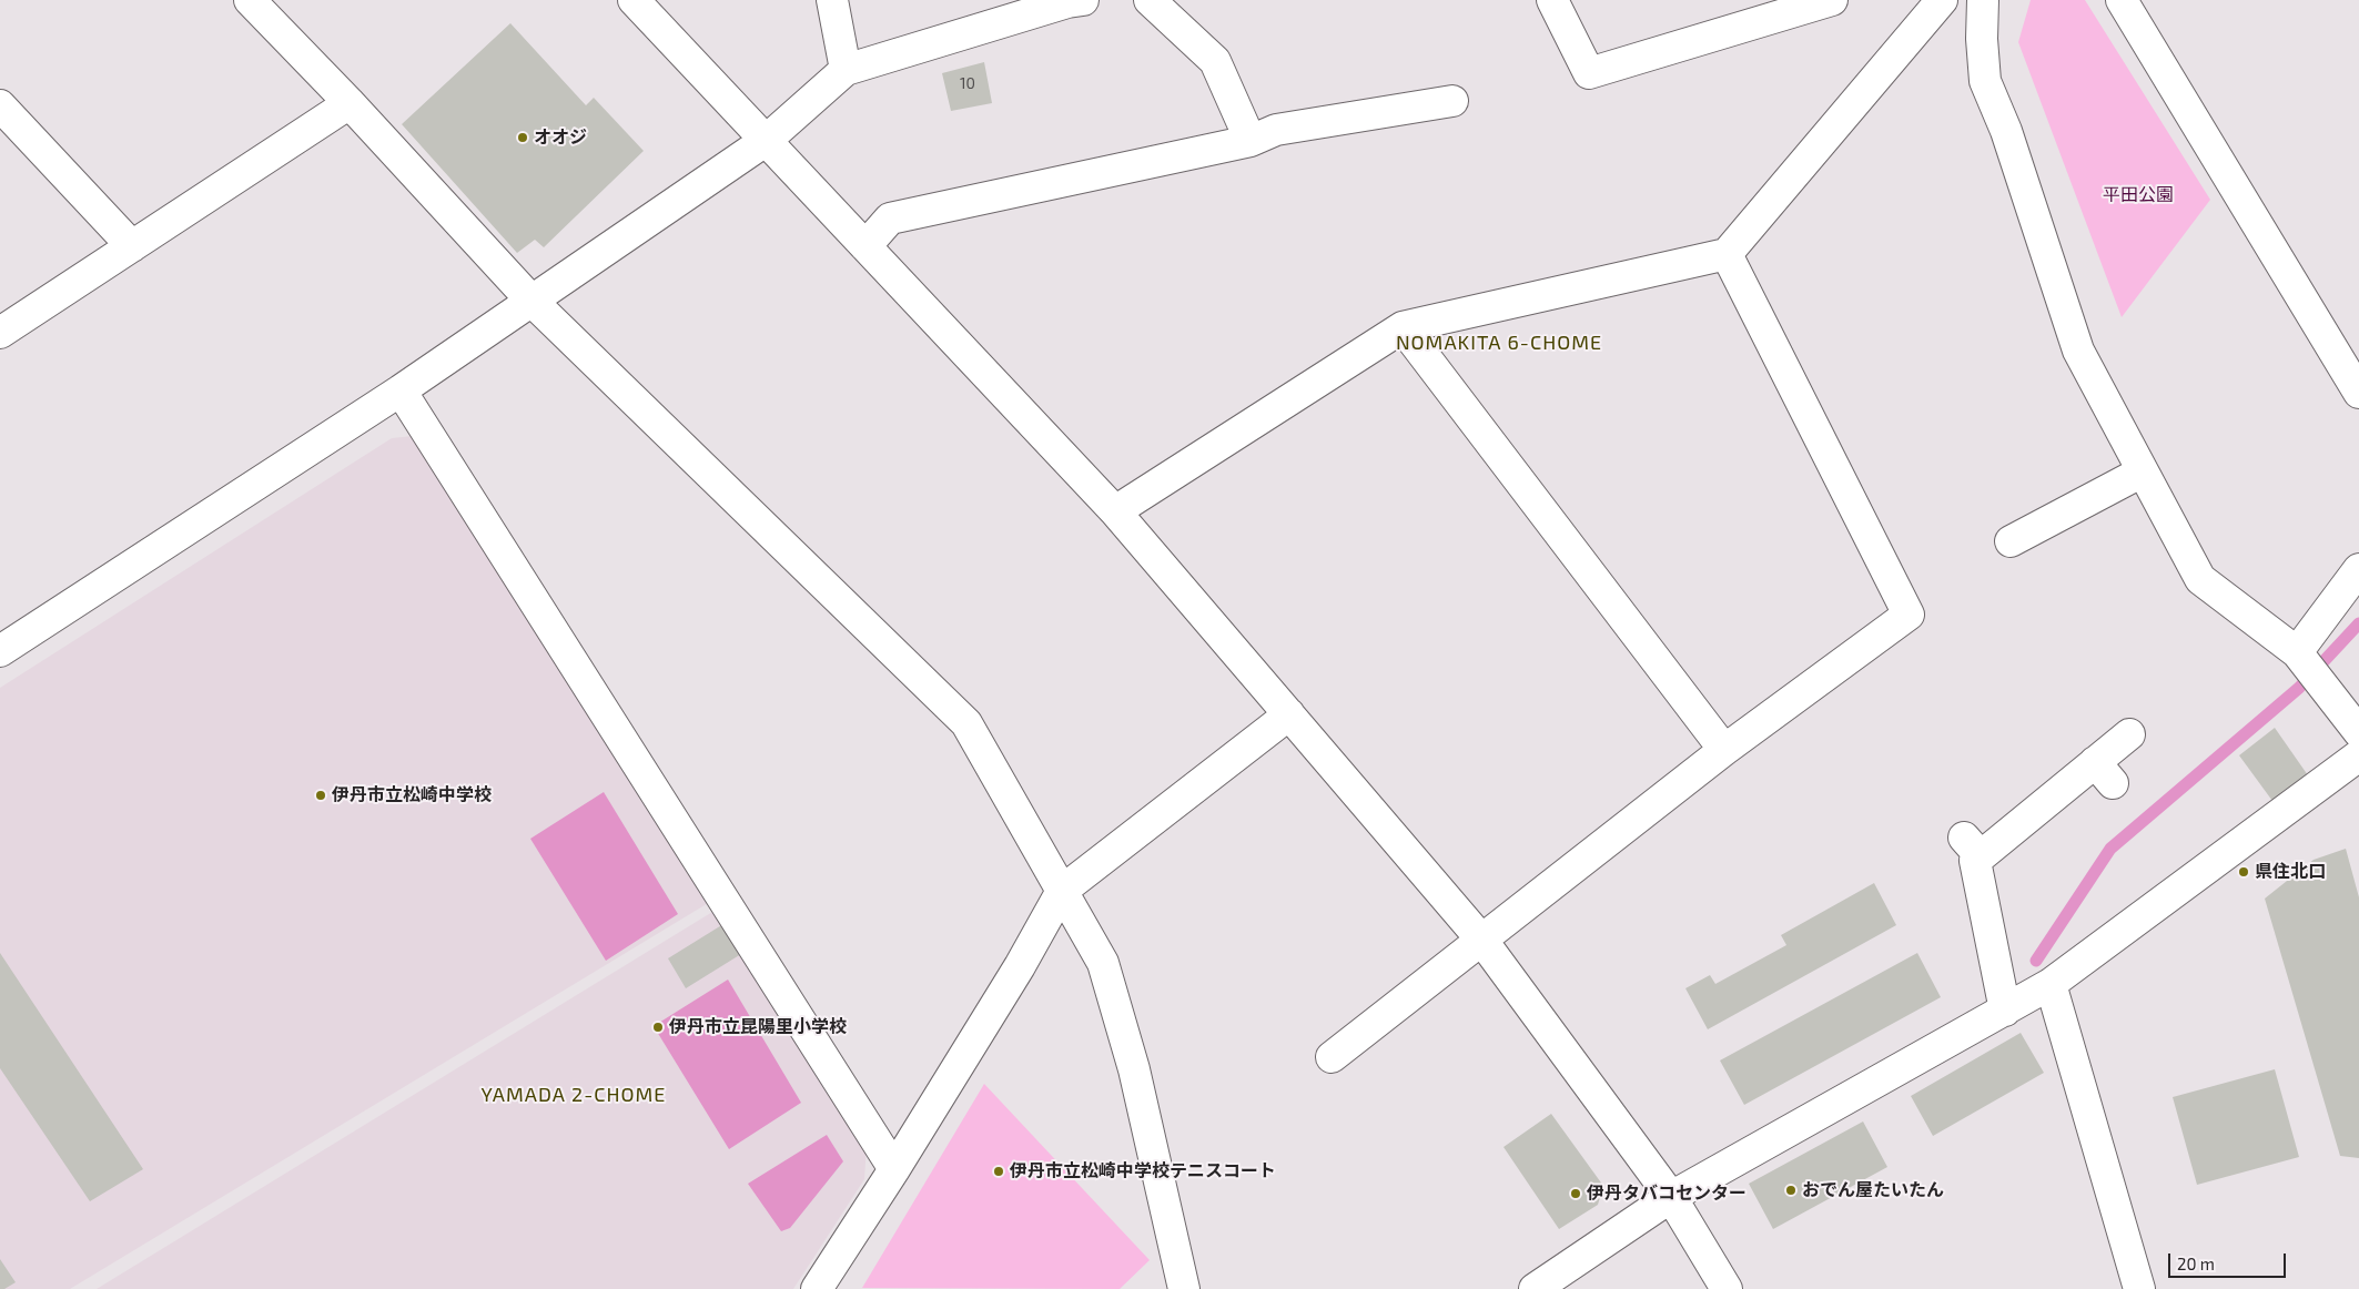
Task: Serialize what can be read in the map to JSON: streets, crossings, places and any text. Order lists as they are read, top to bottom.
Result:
{
  "districts": ["NOMAKITA 6-CHOME", "YAMADA 2-CHOME"],
  "parks": ["平田公園"],
  "places": [
    "オオジ",
    "伊丹市立松崎中学校",
    "県住北口",
    "伊丹市立昆陽里小学校",
    "伊丹市立松崎中学校テニスコート",
    "おでん屋たいたん",
    "伊丹タバコセンター"
  ],
  "house_numbers": ["10"],
  "scale_bar": "20 m"
}
